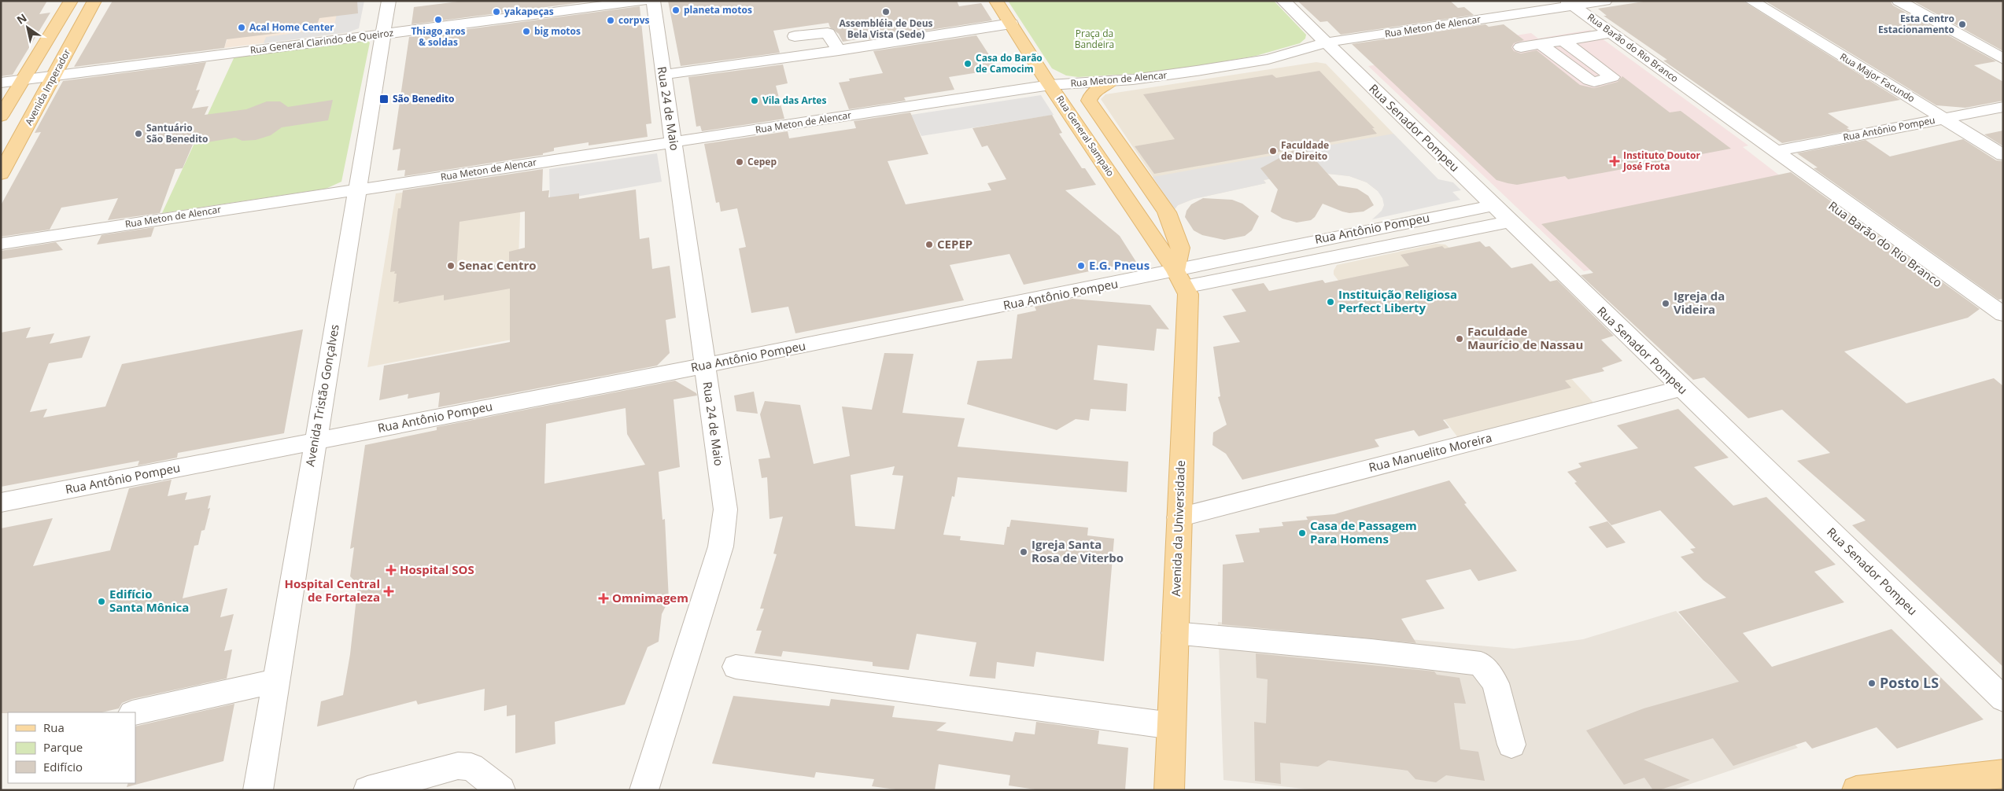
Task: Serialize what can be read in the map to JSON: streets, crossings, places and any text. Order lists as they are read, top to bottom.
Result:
{
  "streets": {
    "main road": ["Avenida Imperador", "Rua General Sampaio", "Avenida da Universidade"],
    "street": [
      "Rua Meton de Alencar",
      "Rua General Clarindo de Queiroz",
      "Rua Barão do Rio Branco",
      "Rua Major Facundo",
      "Rua 24 de Maio",
      "Rua Senador Pompeu",
      "Rua Antônio Pompeu",
      "Avenida Tristão Gonçalves",
      "Rua Manuelito Moreira"
    ]
  },
  "crossings": [
    ["Rua Meton de Alencar", "Rua Barão do Rio Branco"],
    ["Rua Meton de Alencar", "Rua 24 de Maio"],
    ["Rua Meton de Alencar", "Rua Senador Pompeu"],
    ["Rua Meton de Alencar", "Rua General Sampaio"],
    ["Rua Meton de Alencar", "Avenida Tristão Gonçalves"],
    ["Rua General Clarindo de Queiroz", "Avenida Imperador"],
    ["Rua General Clarindo de Queiroz", "Avenida Tristão Gonçalves"],
    ["Rua Barão do Rio Branco", "Rua Antônio Pompeu"],
    ["Rua Major Facundo", "Rua Antônio Pompeu"],
    ["Rua 24 de Maio", "Rua Antônio Pompeu"],
    ["Rua Senador Pompeu", "Rua Antônio Pompeu"],
    ["Rua Senador Pompeu", "Rua Manuelito Moreira"],
    ["Rua Antônio Pompeu", "Rua General Sampaio"],
    ["Rua Antônio Pompeu", "Avenida Tristão Gonçalves"],
    ["Rua Antônio Pompeu", "Avenida da Universidade"],
    ["Rua General Sampaio", "Avenida da Universidade"],
    ["Rua Manuelito Moreira", "Avenida da Universidade"]
  ],
  "parks": ["Praça da Bandeira"],
  "places": {
    "other": [
      "planeta motos",
      "yakapeças",
      "Assembléia de Deus Bela Vista (Sede)",
      "Thiago aros & soldas",
      "corpvs",
      "Esta Centro Estacionamento",
      "Acal Home Center",
      "big motos",
      "Casa do Barão de Camocim",
      "Vila das Artes",
      "Santuário São Benedito",
      "Faculdade de Direito",
      "Cepep",
      "CEPEP",
      "Senac Centro",
      "E.G. Pneus",
      "Instituição Religiosa Perfect Liberty",
      "Igreja da Videira",
      "Faculdade Maurício de Nassau",
      "Casa de Passagem Para Homens",
      "Igreja Santa Rosa de Viterbo",
      "Edifício Santa Mônica",
      "Posto LS"
    ],
    "transit": ["São Benedito"],
    "health": [
      "Instituto Doutor José Frota",
      "Hospital SOS",
      "Hospital Central de Fortaleza",
      "Omnimagem"
    ]
  },
  "legend": ["Rua", "Parque", "Edifício"],
  "north": "top left"
}
